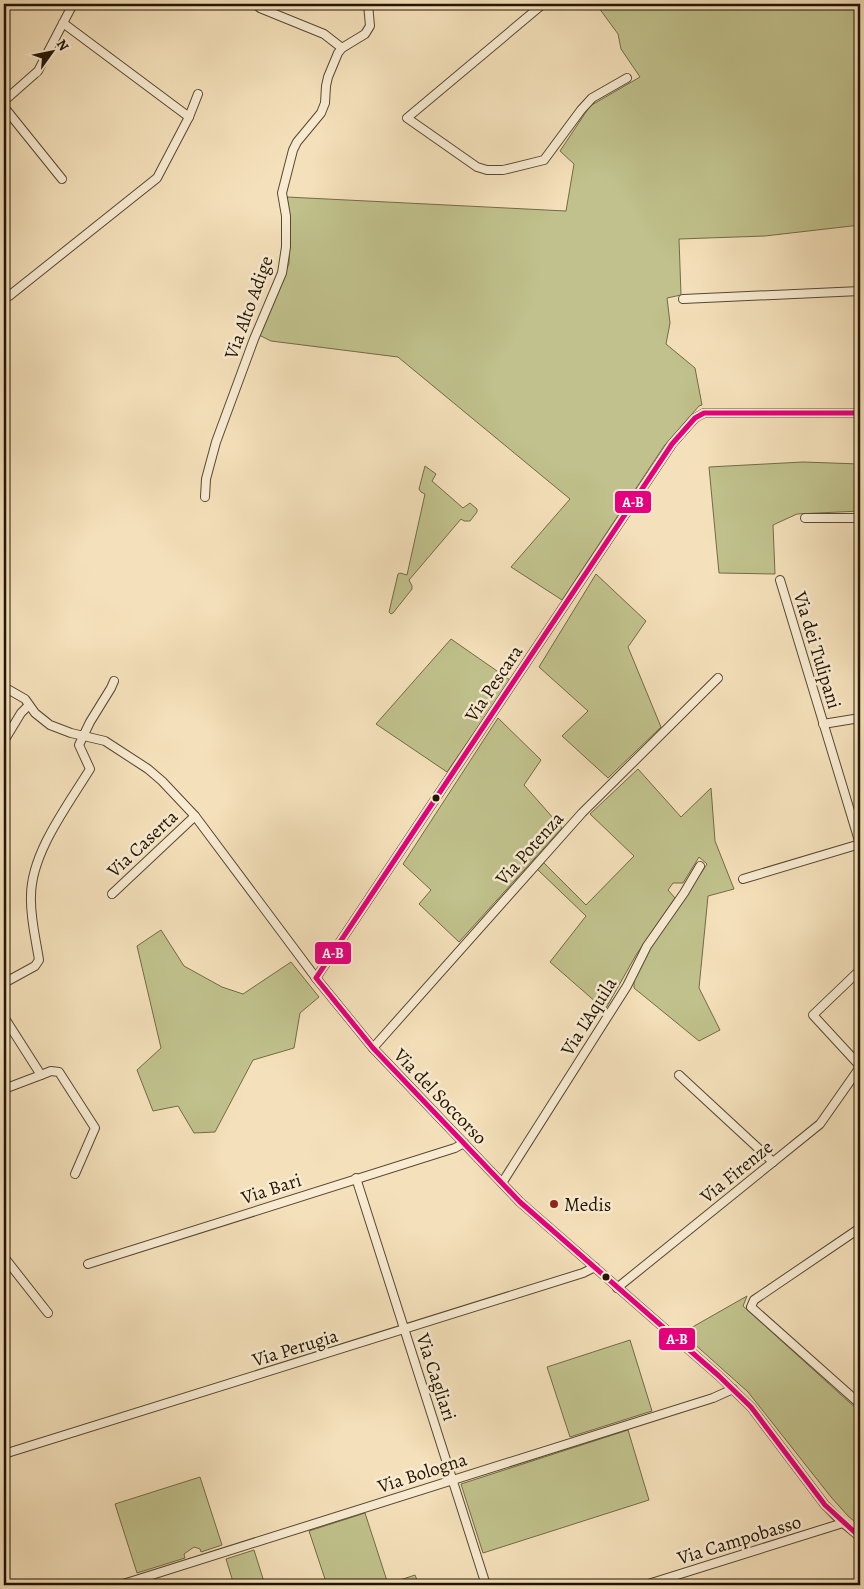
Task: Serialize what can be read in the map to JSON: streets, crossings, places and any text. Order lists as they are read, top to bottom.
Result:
{
  "streets": {
    "street": [
      "Via Alto Adige",
      "Via dei Tulipani",
      "Via Pescara",
      "Via Caserta",
      "Via Potenza",
      "Via L'Aquila",
      "Via del Soccorso",
      "Via Firenze",
      "Via Bari",
      "Via Perugia",
      "Via Cagliari",
      "Via Bologna",
      "Via Campobasso"
    ]
  },
  "crossings": [
    ["Via Pescara", "Via del Soccorso"],
    ["Via Caserta", "Via del Soccorso"],
    ["Via Potenza", "Via del Soccorso"],
    ["Via L'Aquila", "Via del Soccorso"],
    ["Via del Soccorso", "Via Firenze"],
    ["Via del Soccorso", "Via Bari"],
    ["Via del Soccorso", "Via Perugia"],
    ["Via del Soccorso", "Via Bologna"],
    ["Via del Soccorso", "Via Campobasso"],
    ["Via Bari", "Via Cagliari"],
    ["Via Perugia", "Via Cagliari"],
    ["Via Cagliari", "Via Bologna"]
  ],
  "places": ["Medis"],
  "lines": ["transit line A-B"],
  "north": "top right"
}
